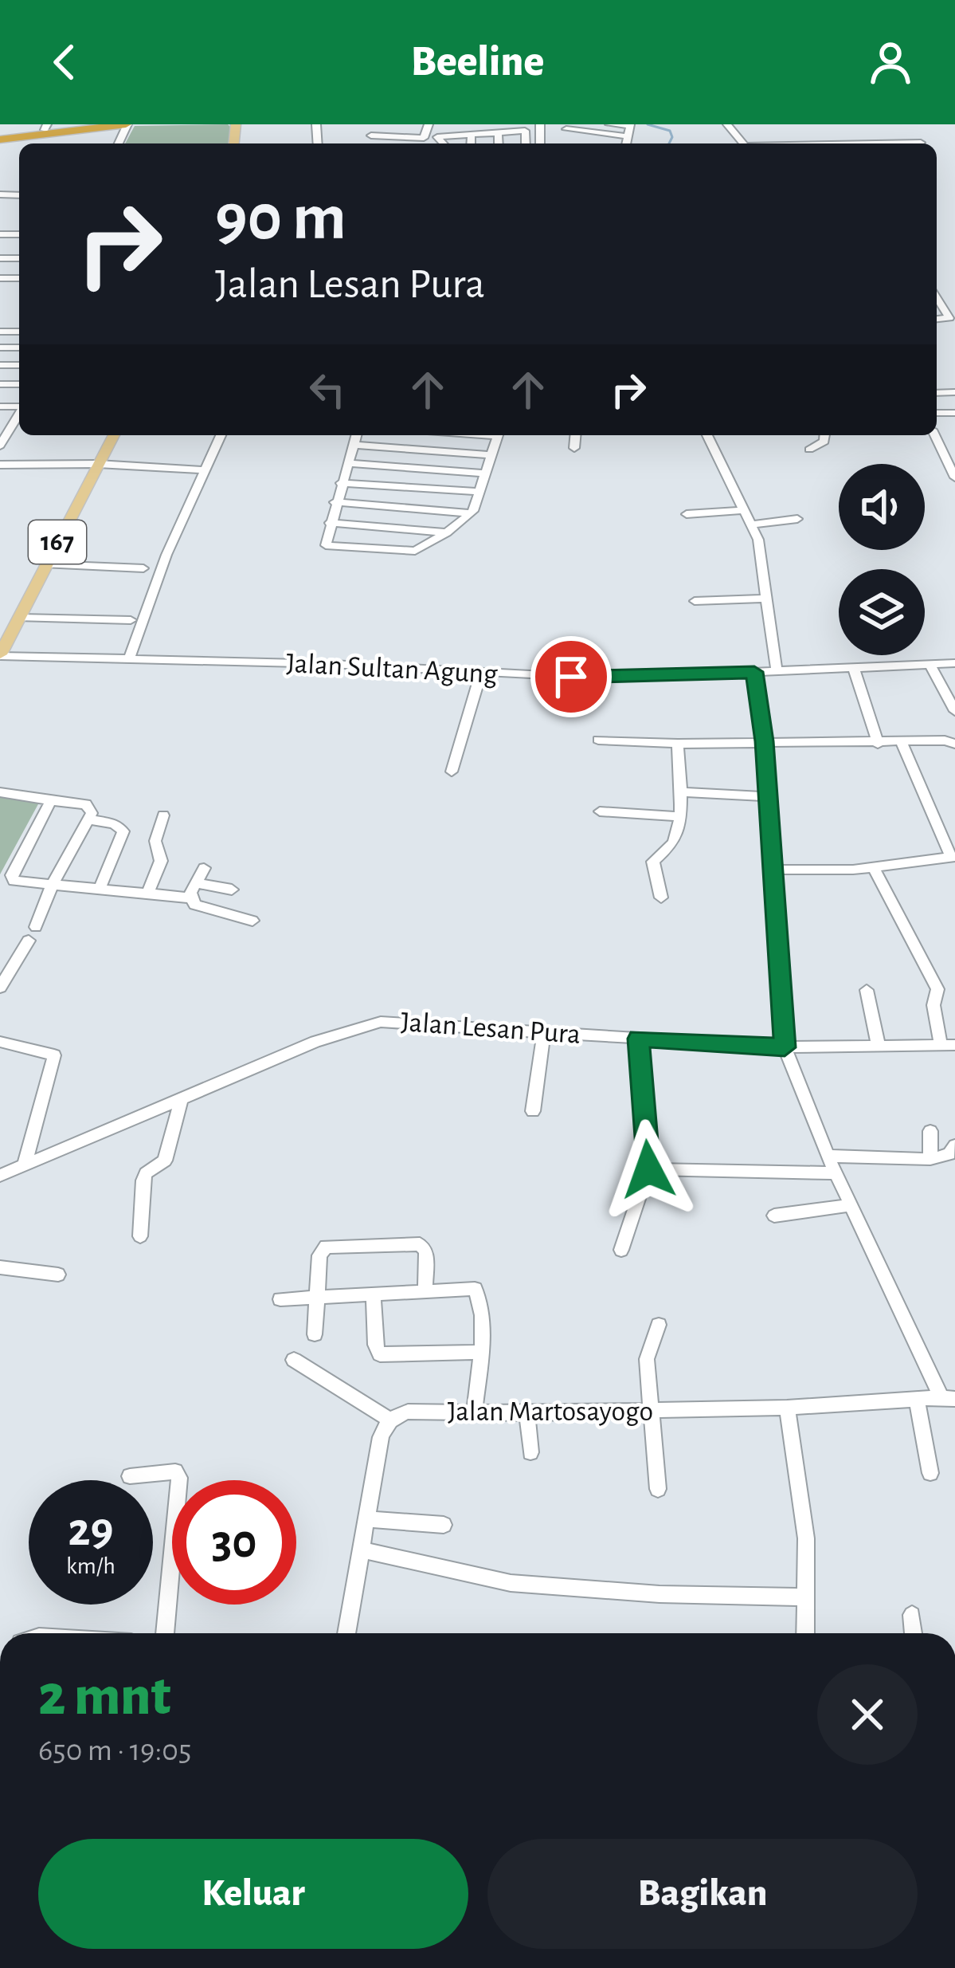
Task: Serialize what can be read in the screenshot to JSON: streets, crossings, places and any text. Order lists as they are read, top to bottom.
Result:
{
  "streets": {
    "main road": ["167"],
    "street": ["Jalan Sultan Agung", "Jalan Lesan Pura", "Jalan Martosayogo"]
  },
  "crossings": [
    ["167", "Jalan Sultan Agung"],
    ["Jalan Sultan Agung", "Jalan Martosayogo"],
    ["Jalan Lesan Pura", "Jalan Martosayogo"]
  ],
  "page": {
    "header": "Beeline",
    "turn": ["90 m", "Jalan Lesan Pura"],
    "speed": "29 km/h",
    "limit": "30",
    "heading": ["2 mnt", "650 m · 19:05"],
    "buttons": ["Keluar", "Bagikan"]
  }
}
